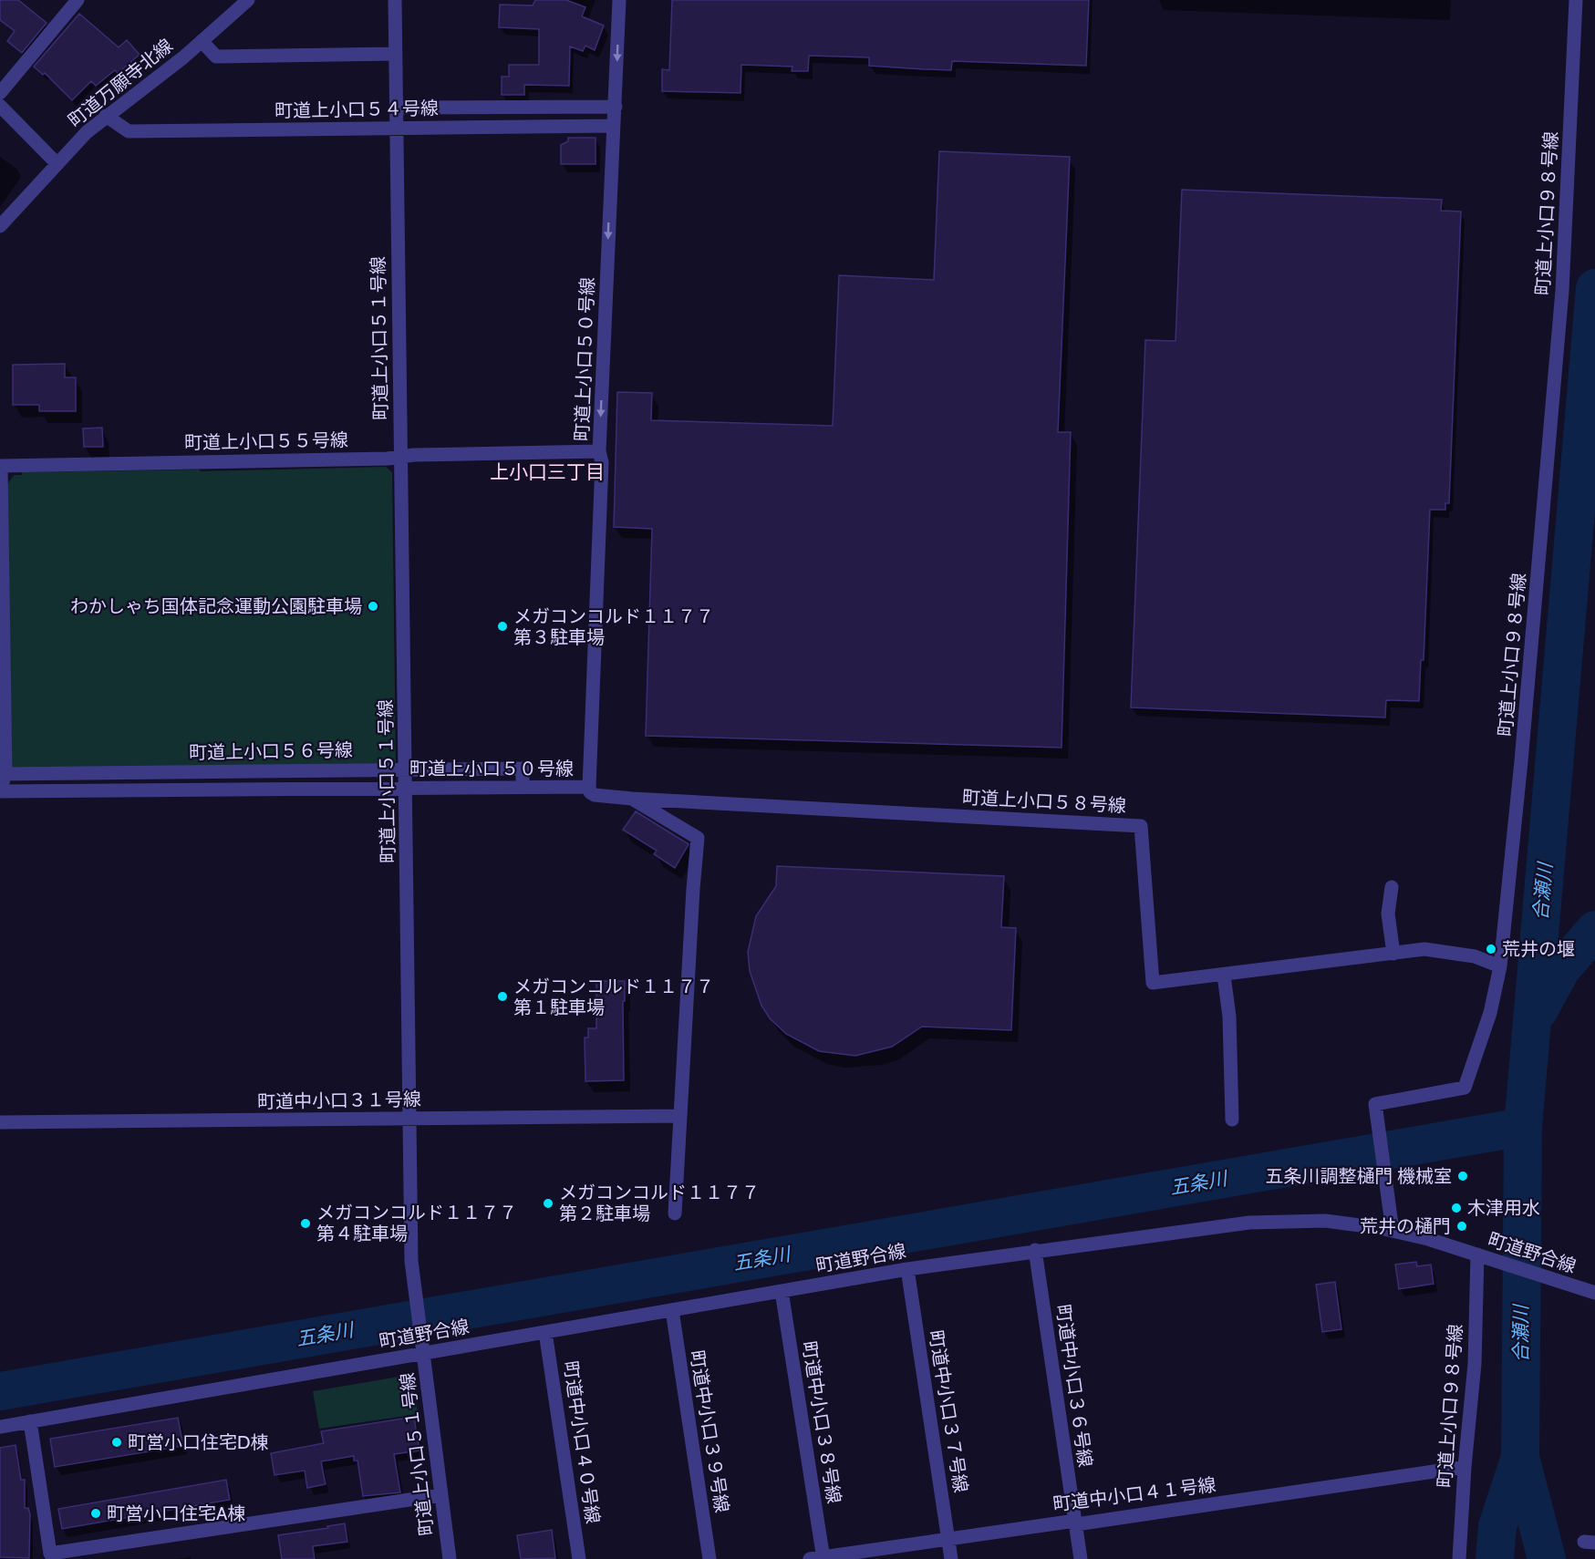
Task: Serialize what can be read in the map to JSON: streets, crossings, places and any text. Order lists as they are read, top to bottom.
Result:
{
  "streets": {
    "street": [
      "町道万願寺北線",
      "町道上小口５４号線",
      "町道上小口９８号線",
      "町道上小口５１号線",
      "町道上小口５０号線",
      "町道上小口５５号線",
      "町道上小口５６号線",
      "町道上小口５８号線",
      "町道中小口３１号線",
      "町道野合線",
      "町道中小口３６号線",
      "町道中小口３７号線",
      "町道中小口３８号線",
      "町道中小口３９号線",
      "町道中小口４０号線",
      "町道中小口４１号線"
    ]
  },
  "crossings": [
    ["町道万願寺北線", "町道上小口５４号線"],
    ["町道上小口５４号線", "町道上小口５１号線"],
    ["町道上小口５４号線", "町道上小口５０号線"],
    ["町道上小口９８号線", "町道上小口５８号線"],
    ["町道上小口９８号線", "町道野合線"],
    ["町道上小口９８号線", "町道中小口４１号線"],
    ["町道上小口５１号線", "町道上小口５０号線"],
    ["町道上小口５１号線", "町道上小口５５号線"],
    ["町道上小口５１号線", "町道上小口５６号線"],
    ["町道上小口５１号線", "町道中小口３１号線"],
    ["町道上小口５１号線", "町道野合線"],
    ["町道上小口５０号線", "町道上小口５５号線"],
    ["町道上小口５０号線", "町道上小口５６号線"],
    ["町道野合線", "町道中小口３６号線"],
    ["町道野合線", "町道中小口３７号線"],
    ["町道野合線", "町道中小口３８号線"],
    ["町道野合線", "町道中小口３９号線"],
    ["町道野合線", "町道中小口４０号線"],
    ["町道中小口３６号線", "町道中小口４１号線"],
    ["町道中小口３７号線", "町道中小口４１号線"],
    ["町道中小口３８号線", "町道中小口４１号線"]
  ],
  "districts": ["上小口三丁目"],
  "water": ["合瀬川", "五条川"],
  "places": [
    "わかしゃち国体記念運動公園駐車場",
    "メガコンコルド１１７７ 第３駐車場",
    "荒井の堰",
    "メガコンコルド１１７７ 第１駐車場",
    "五条川調整樋門 機械室",
    "メガコンコルド１１７７ 第２駐車場",
    "木津用水",
    "メガコンコルド１１７７ 第４駐車場",
    "荒井の樋門",
    "町営小口住宅D棟",
    "町営小口住宅A棟"
  ]
}
